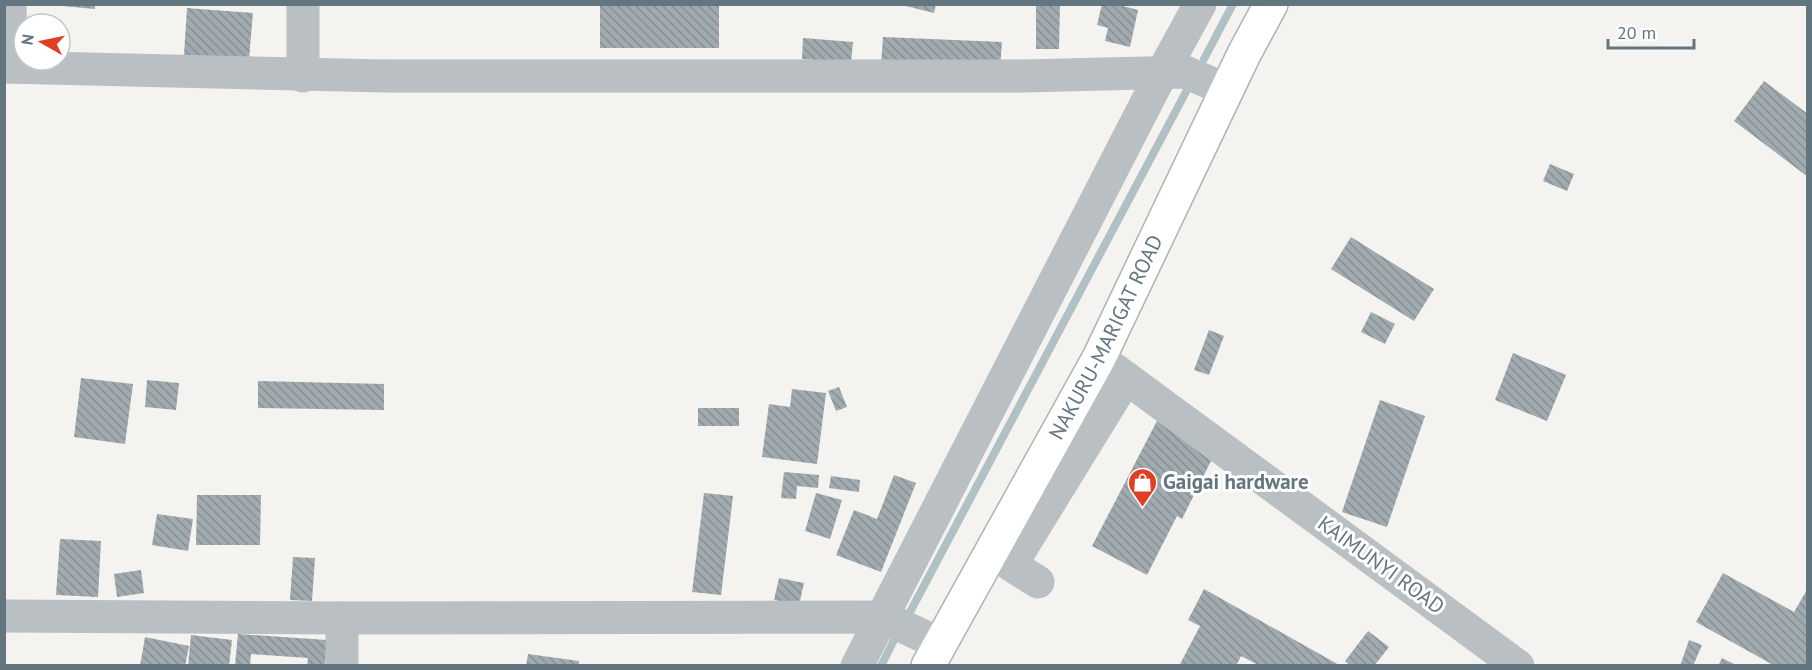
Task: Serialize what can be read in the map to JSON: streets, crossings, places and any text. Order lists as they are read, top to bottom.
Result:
{
  "streets": {
    "main road": ["NAKURU-MARIGAT ROAD"],
    "street": ["KAIMUNYI ROAD"]
  },
  "crossings": [
    ["NAKURU-MARIGAT ROAD", "KAIMUNYI ROAD"]
  ],
  "places": {
    "shop": ["Gaigai hardware"]
  },
  "scale_bar": "20 m",
  "north": "left"
}
